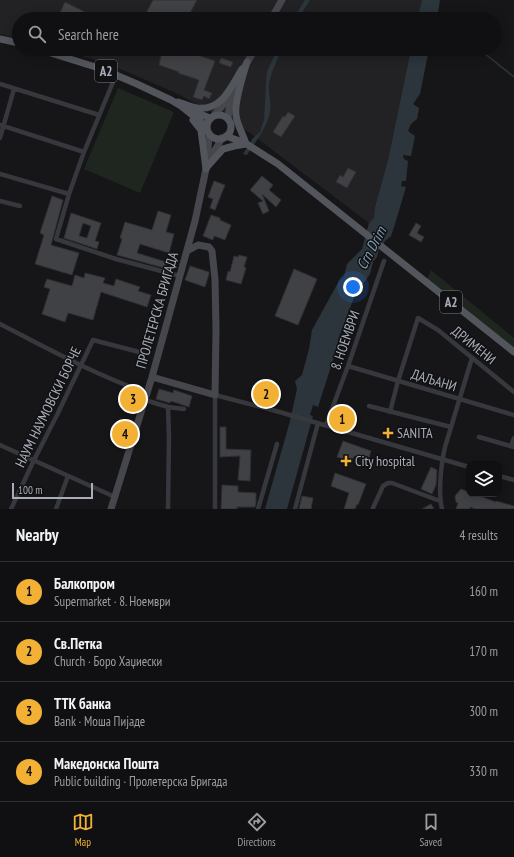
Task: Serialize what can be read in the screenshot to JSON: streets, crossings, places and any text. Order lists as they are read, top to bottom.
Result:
{
  "streets": {
    "main road": ["A2"],
    "street": [
      "ПРОЛЕТЕРСКА БРИГАДА",
      "8. НОЕМВРИ",
      "ДРИМЕНИ",
      "ДАЉАНИ",
      "НАУМ НАУМОВСКИ БОРЧЕ"
    ]
  },
  "crossings": [
    ["8. НОЕМВРИ", "ДАЉАНИ"],
    ["ДРИМЕНИ", "ДАЉАНИ"]
  ],
  "water": ["Crn Drim"],
  "places": {
    "health": ["SANITA", "City hospital"]
  },
  "scale_bar": "100 m",
  "page": {
    "search": "Search here",
    "pins": [
      "2",
      "3",
      "1",
      "4"
    ],
    "scale": "100 m",
    "heading": ["Nearby", "4 results"],
    "list": [
      {
        "mark": "1",
        "name": "Балкопром",
        "note": "Supermarket · 8. Ноември",
        "value": "160 m"
      },
      {
        "mark": "2",
        "name": "Св.Петка",
        "note": "Church · Боро Хаџиески",
        "value": "170 m"
      },
      {
        "mark": "3",
        "name": "TTK банка",
        "note": "Bank · Моша Пијаде",
        "value": "300 m"
      },
      {
        "mark": "4",
        "name": "Македонска Пошта",
        "note": "Public building · Пролетерска Бригада",
        "value": "330 m"
      }
    ],
    "nav": ["Map", "Directions", "Saved"]
  }
}
